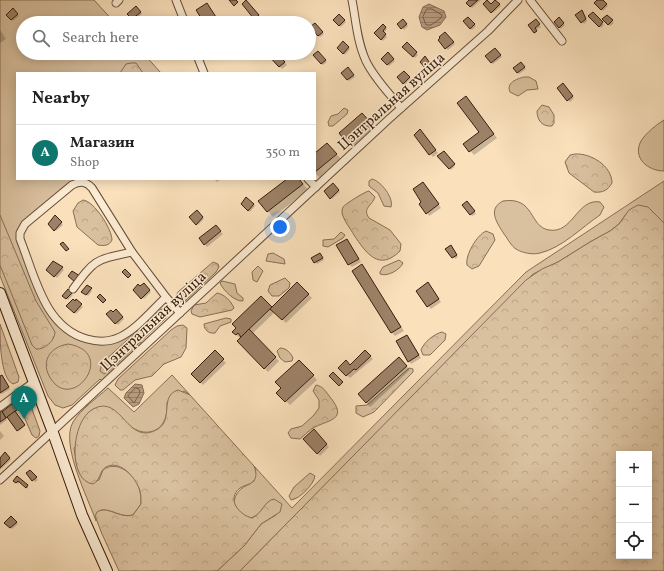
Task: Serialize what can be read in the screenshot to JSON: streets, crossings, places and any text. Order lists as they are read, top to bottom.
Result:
{
  "streets": {
    "street": ["Цэнтральная вуліца"]
  },
  "page": {
    "search": "Search here",
    "heading": "Nearby",
    "list": [
      {
        "mark": "A",
        "name": "Магазин",
        "note": "Shop",
        "value": "350 m"
      }
    ],
    "pins": "A",
    "map_buttons": ["+", "−"]
  }
}
